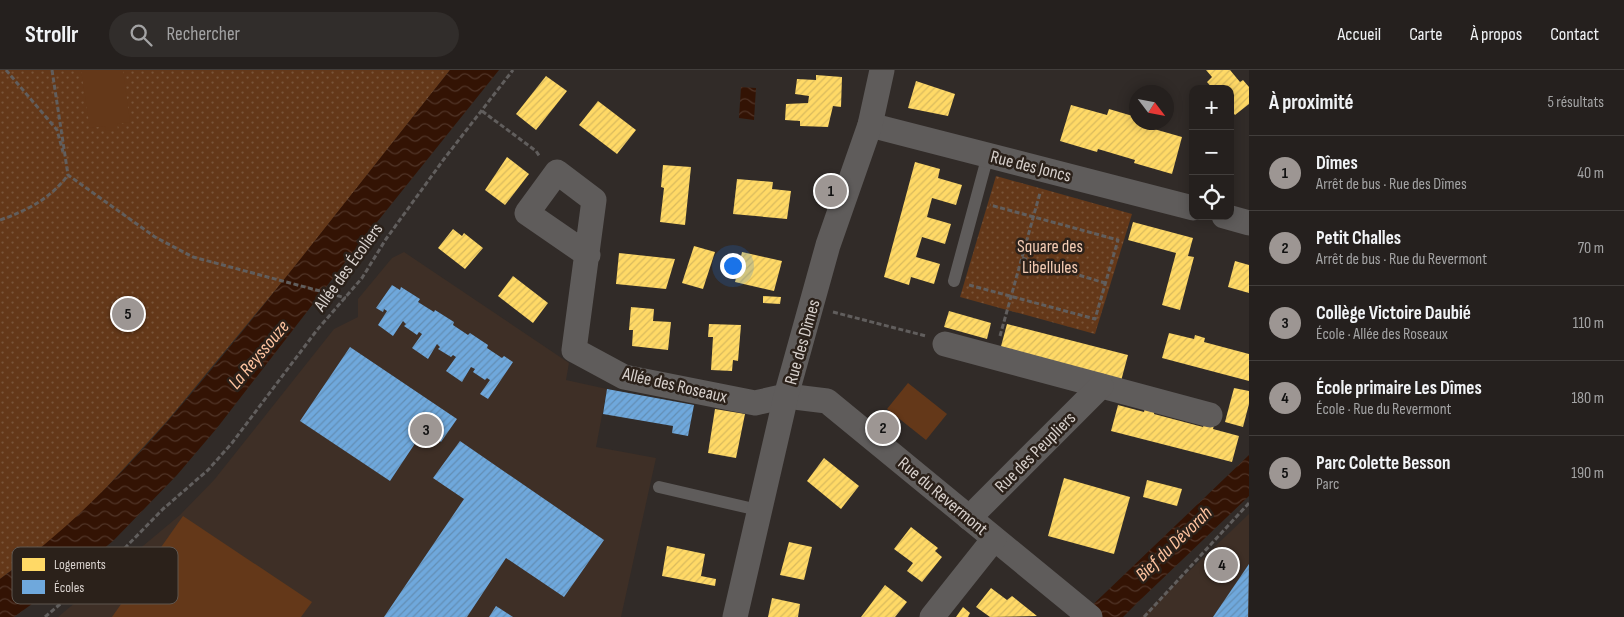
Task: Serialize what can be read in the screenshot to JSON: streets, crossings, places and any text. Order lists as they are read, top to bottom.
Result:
{
  "streets": {
    "street": [
      "Rue des Joncs",
      "Rue des Dîmes",
      "Allée des Roseaux",
      "Rue des Peupliers",
      "Rue du Revermont"
    ],
    "path": ["Allée des Écoliers"]
  },
  "crossings": [
    ["Rue des Joncs", "Rue des Dîmes"],
    ["Rue des Dîmes", "Allée des Roseaux"],
    ["Rue des Dîmes", "Rue du Revermont"],
    ["Allée des Roseaux", "Rue du Revermont"],
    ["Rue des Peupliers", "Rue du Revermont"]
  ],
  "water": ["La Reyssouze", "Bief du Dévorah"],
  "parks": ["Square des Libellules"],
  "legend": ["Logements", "Écoles"],
  "north": "bottom right",
  "page": {
    "header": "Strollr",
    "search": "Rechercher",
    "nav": [
      "Accueil",
      "Carte",
      "À propos",
      "Contact"
    ],
    "heading": ["À proximité", "5 résultats"],
    "map_buttons": ["+", "−"],
    "list": [
      {
        "mark": "1",
        "name": "Dîmes",
        "note": "Arrêt de bus · Rue des Dîmes",
        "value": "40 m"
      },
      {
        "mark": "2",
        "name": "Petit Challes",
        "note": "Arrêt de bus · Rue du Revermont",
        "value": "70 m"
      },
      {
        "mark": "3",
        "name": "Collège Victoire Daubié",
        "note": "École · Allée des Roseaux",
        "value": "110 m"
      },
      {
        "mark": "4",
        "name": "École primaire Les Dîmes",
        "note": "École · Rue du Revermont",
        "value": "180 m"
      },
      {
        "mark": "5",
        "name": "Parc Colette Besson",
        "note": "Parc",
        "value": "190 m"
      }
    ],
    "pins": [
      "1",
      "5",
      "2",
      "3",
      "4"
    ]
  }
}
